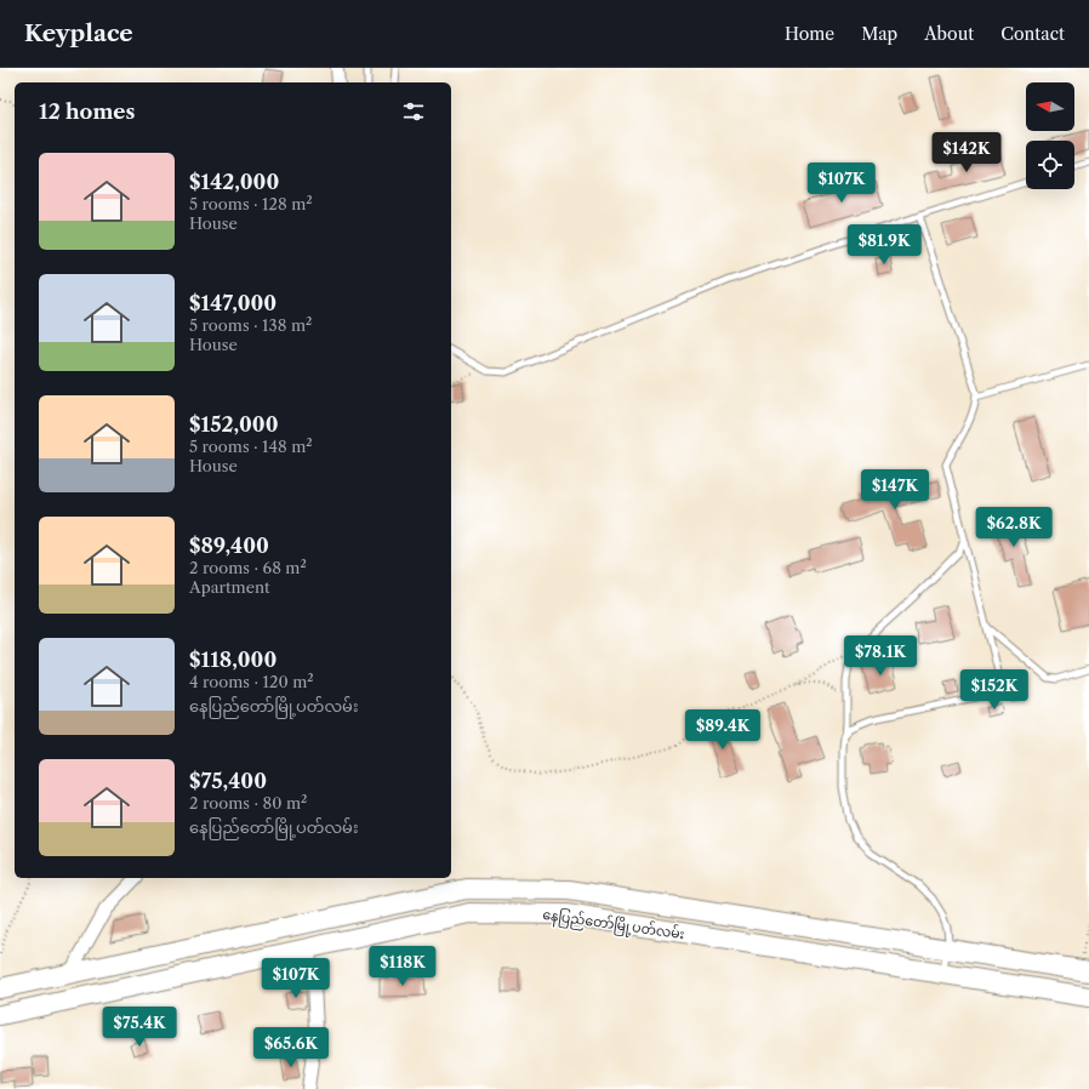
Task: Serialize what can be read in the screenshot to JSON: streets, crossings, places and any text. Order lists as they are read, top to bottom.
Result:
{
  "streets": {
    "main road": ["နေပြည်တော်မြို့ပတ်လမ်း"]
  },
  "north": "left",
  "page": {
    "header": "Keyplace",
    "nav": [
      "Home",
      "Map",
      "About",
      "Contact"
    ],
    "heading": "12 homes",
    "price": [
      "$142K",
      "$107K",
      "$81.9K",
      "$147K",
      "$62.8K",
      "$78.1K",
      "$152K",
      "$89.4K",
      "$118K",
      "$107K",
      "$75.4K",
      "$65.6K"
    ],
    "list": [
      {
        "name": "$142,000",
        "note": "5 rooms · 128 m² · House"
      },
      {
        "name": "$147,000",
        "note": "5 rooms · 138 m² · House"
      },
      {
        "name": "$152,000",
        "note": "5 rooms · 148 m² · House"
      },
      {
        "name": "$89,400",
        "note": "2 rooms · 68 m² · Apartment"
      },
      {
        "name": "$118,000",
        "note": "4 rooms · 120 m² · နေပြည်တော်မြို့ပတ်လမ်း"
      },
      {
        "name": "$75,400",
        "note": "2 rooms · 80 m² · နေပြည်တော်မြို့ပတ်လမ်း"
      }
    ]
  }
}
